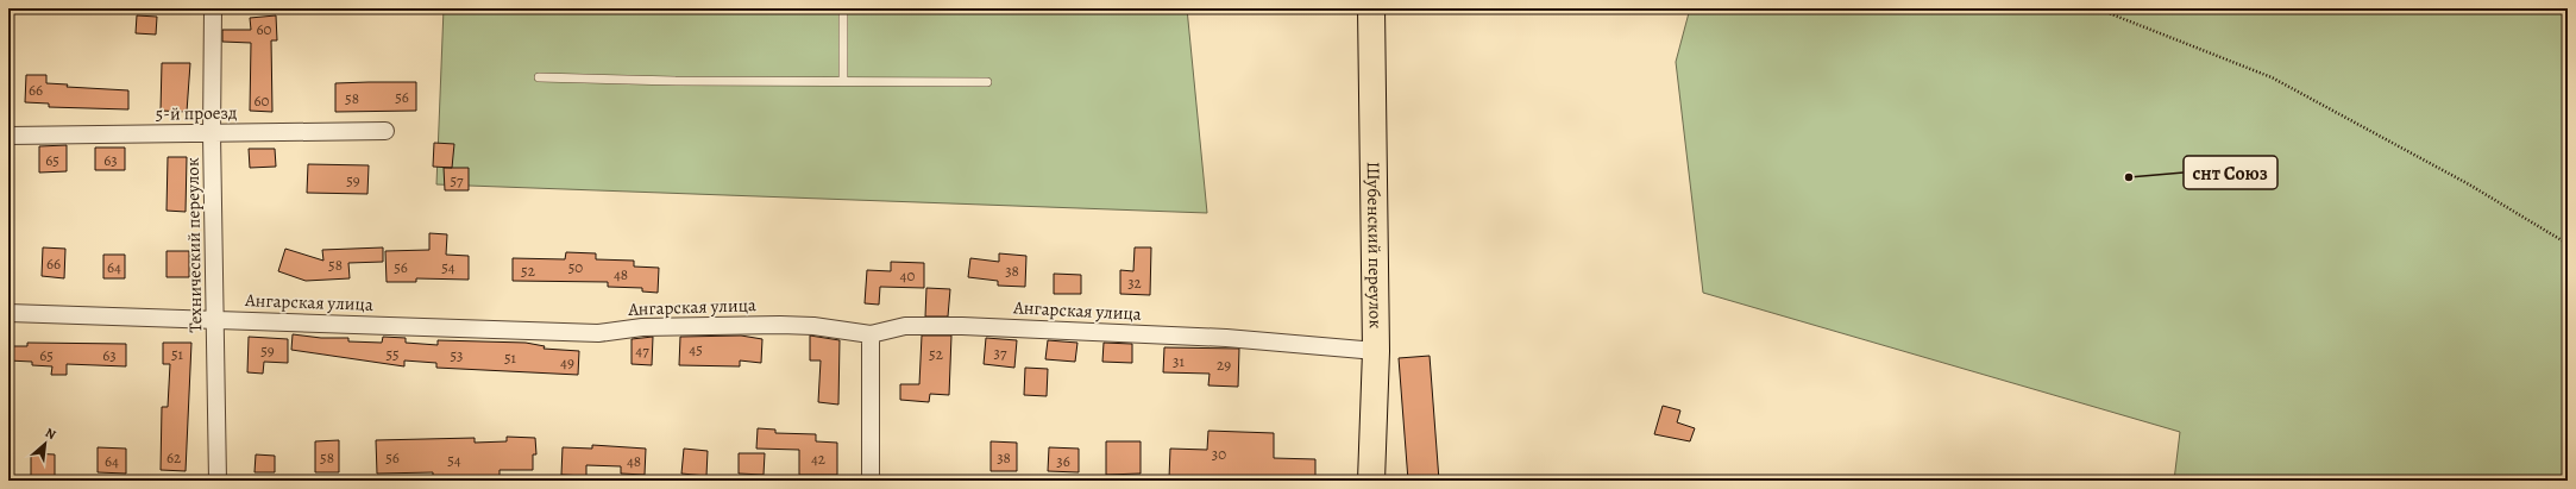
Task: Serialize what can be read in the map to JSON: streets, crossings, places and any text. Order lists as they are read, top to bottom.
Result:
{
  "streets": {
    "main road": ["Шубенский переулок"],
    "street": ["5-й проезд", "Технический переулок", "Ангарская улица"]
  },
  "crossings": [
    ["5-й проезд", "Технический переулок"],
    ["Технический переулок", "Ангарская улица"],
    ["Шубенский переулок", "Ангарская улица"]
  ],
  "places": ["снт Союз"],
  "house_numbers": [
    "60",
    "66",
    "56",
    "58",
    "60",
    "65",
    "63",
    "59",
    "57",
    "66",
    "58",
    "64",
    "56",
    "54",
    "50",
    "52",
    "38",
    "48",
    "40",
    "32",
    "45",
    "59",
    "47",
    "37",
    "51",
    "55",
    "52",
    "65",
    "63",
    "53",
    "51",
    "31",
    "49",
    "29",
    "30",
    "62",
    "58",
    "56",
    "38",
    "42",
    "54",
    "64",
    "48",
    "36"
  ],
  "north": "top right"
}
